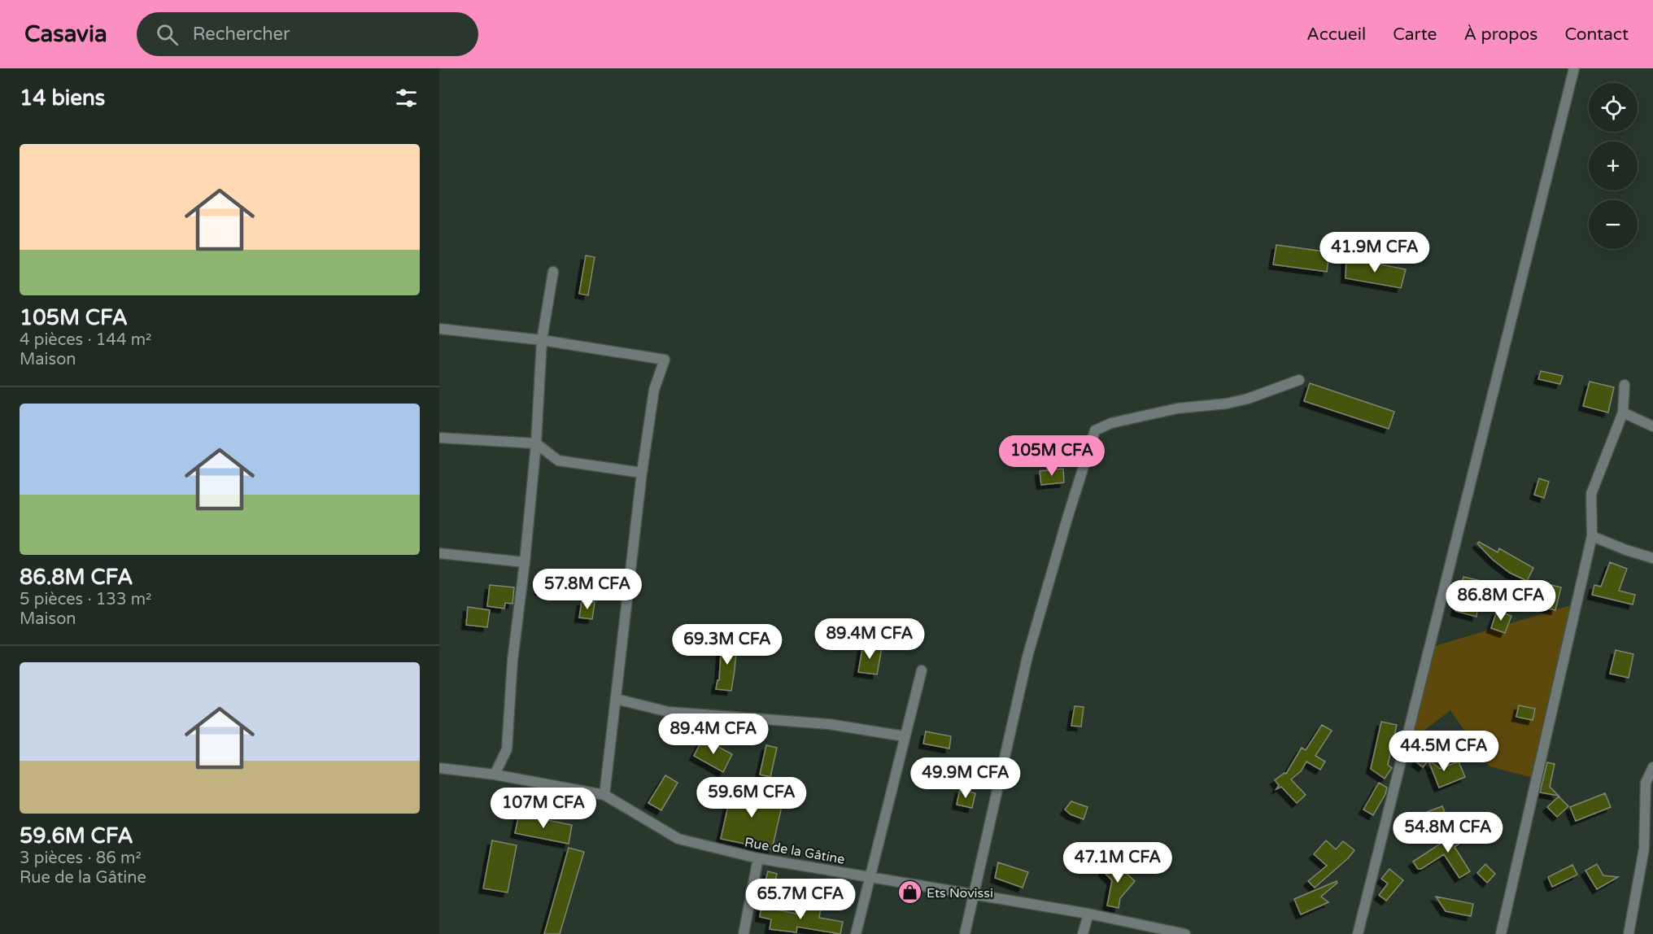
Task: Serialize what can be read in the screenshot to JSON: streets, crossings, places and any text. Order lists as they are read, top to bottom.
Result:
{
  "streets": {
    "street": ["Rue de la Gâtine"]
  },
  "places": {
    "shop": ["Ets Novissi"]
  },
  "page": {
    "header": "Casavia",
    "search": "Rechercher",
    "nav": [
      "Accueil",
      "Carte",
      "À propos",
      "Contact"
    ],
    "heading": "14 biens",
    "map_buttons": ["+", "−"],
    "list": [
      {
        "name": "105M CFA",
        "note": "4 pièces · 144 m² · Maison"
      },
      {
        "name": "86.8M CFA",
        "note": "5 pièces · 133 m² · Maison"
      },
      {
        "name": "59.6M CFA",
        "note": "3 pièces · 86 m² · Rue de la Gâtine"
      }
    ],
    "price": [
      "41.9M CFA",
      "105M CFA",
      "57.8M CFA",
      "86.8M CFA",
      "89.4M CFA",
      "69.3M CFA",
      "89.4M CFA",
      "44.5M CFA",
      "49.9M CFA",
      "59.6M CFA",
      "107M CFA",
      "54.8M CFA",
      "47.1M CFA",
      "65.7M CFA"
    ]
  }
}
